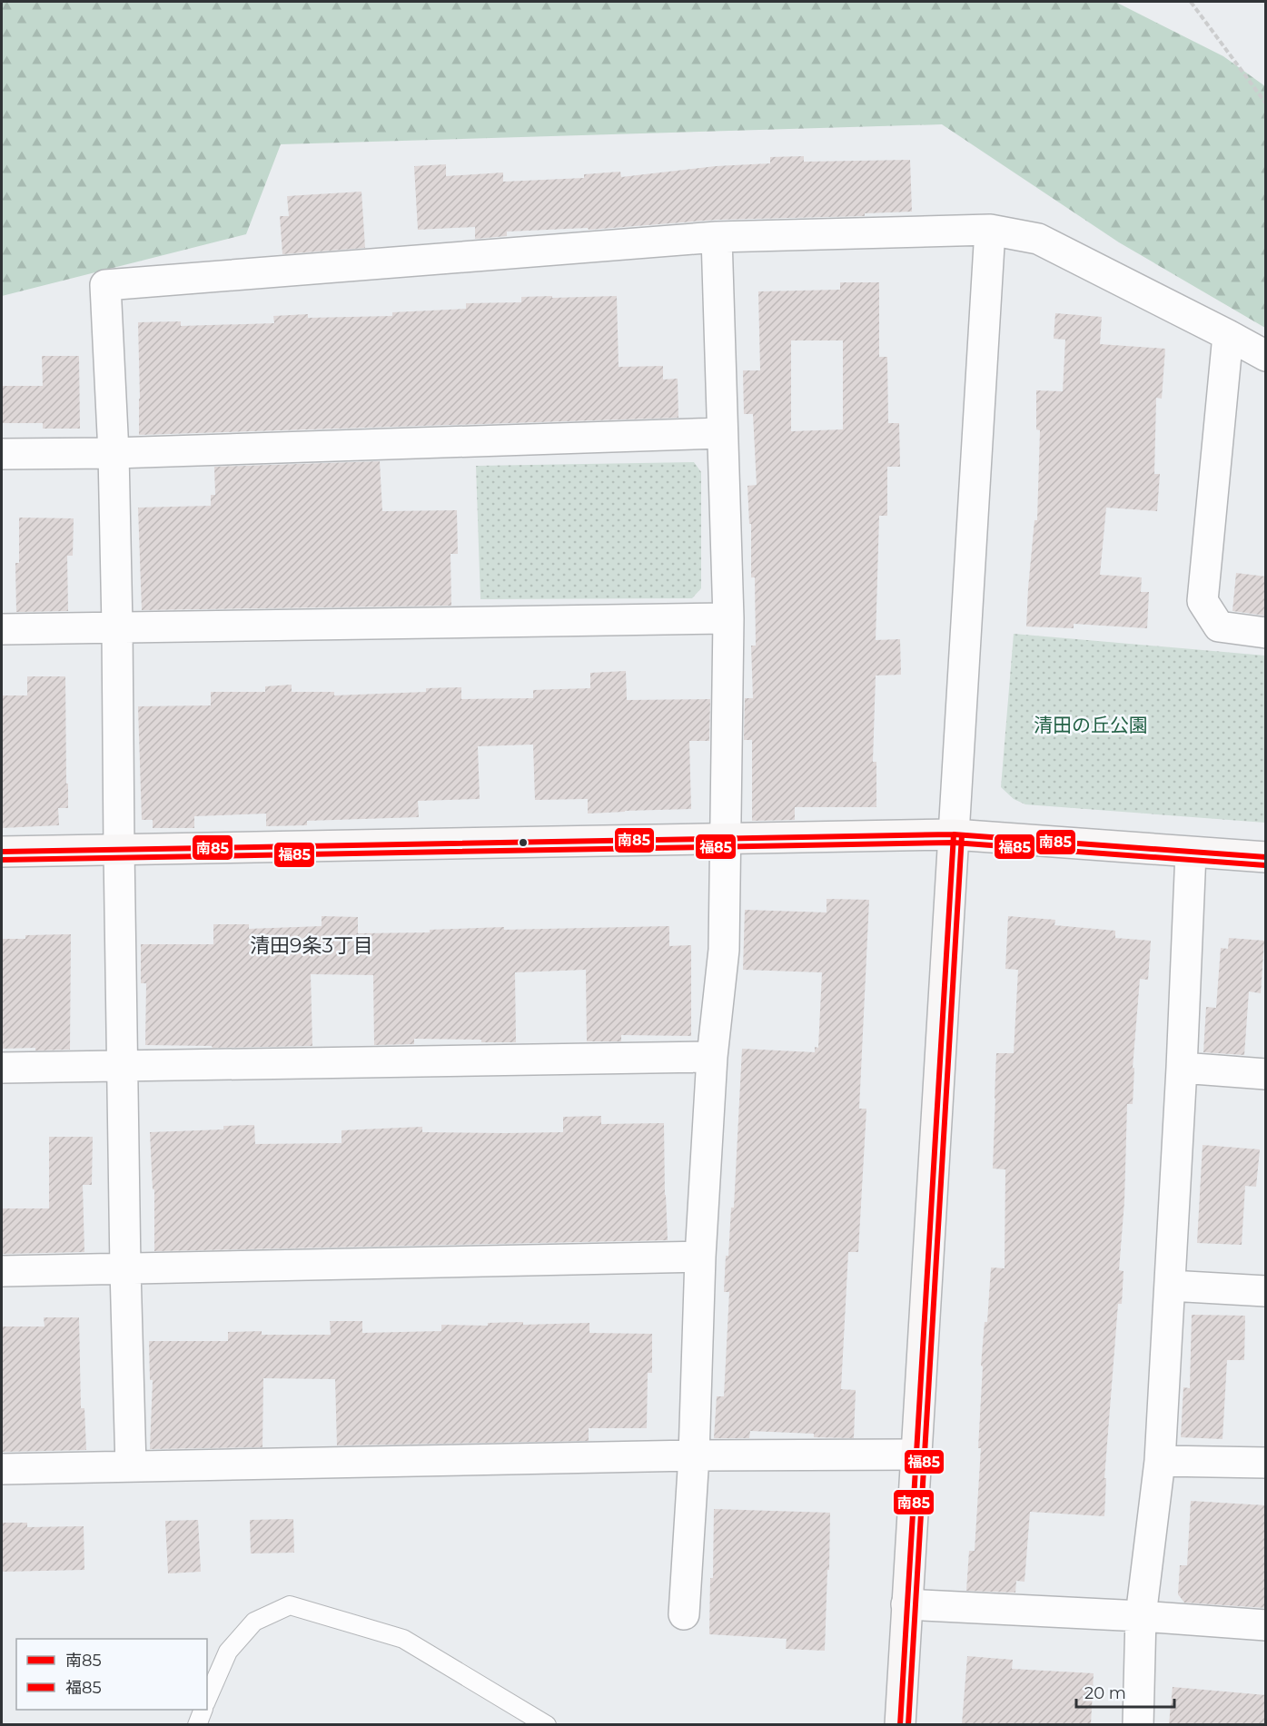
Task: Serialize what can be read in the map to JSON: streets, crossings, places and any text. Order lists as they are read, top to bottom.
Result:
{
  "districts": ["清田9条3丁目"],
  "parks": ["清田の丘公園"],
  "lines": ["transit line 南85", "transit line 福85"],
  "legend": ["南85", "福85"],
  "scale_bar": "20 m"
}
